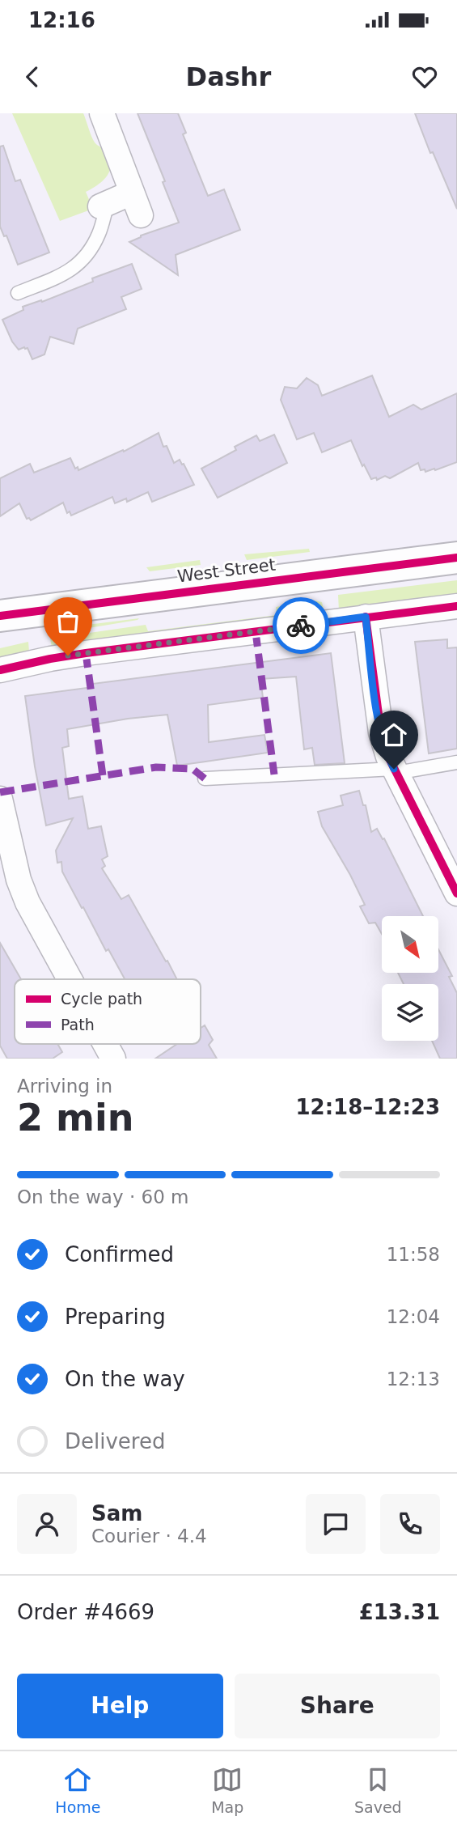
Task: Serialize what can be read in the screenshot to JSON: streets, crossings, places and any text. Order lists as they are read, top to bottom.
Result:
{
  "streets": {
    "main road": ["West Street"]
  },
  "legend": ["Cycle path", "Path"],
  "north": "bottom right",
  "page": {
    "status": "12:16",
    "header": "Dashr",
    "heading": ["2 min", "Arriving in", "12:18–12:23"],
    "panel": [
      "Sam",
      "Courier · 4.4",
      "Order #4669",
      "£13.31"
    ],
    "bar": "On the way · 60 m",
    "list": [
      ["Confirmed", "11:58"],
      ["Preparing", "12:04"],
      ["On the way", "12:13"],
      "Delivered"
    ],
    "buttons": ["Help", "Share"],
    "tabs": ["Home", "Map", "Saved"]
  }
}
